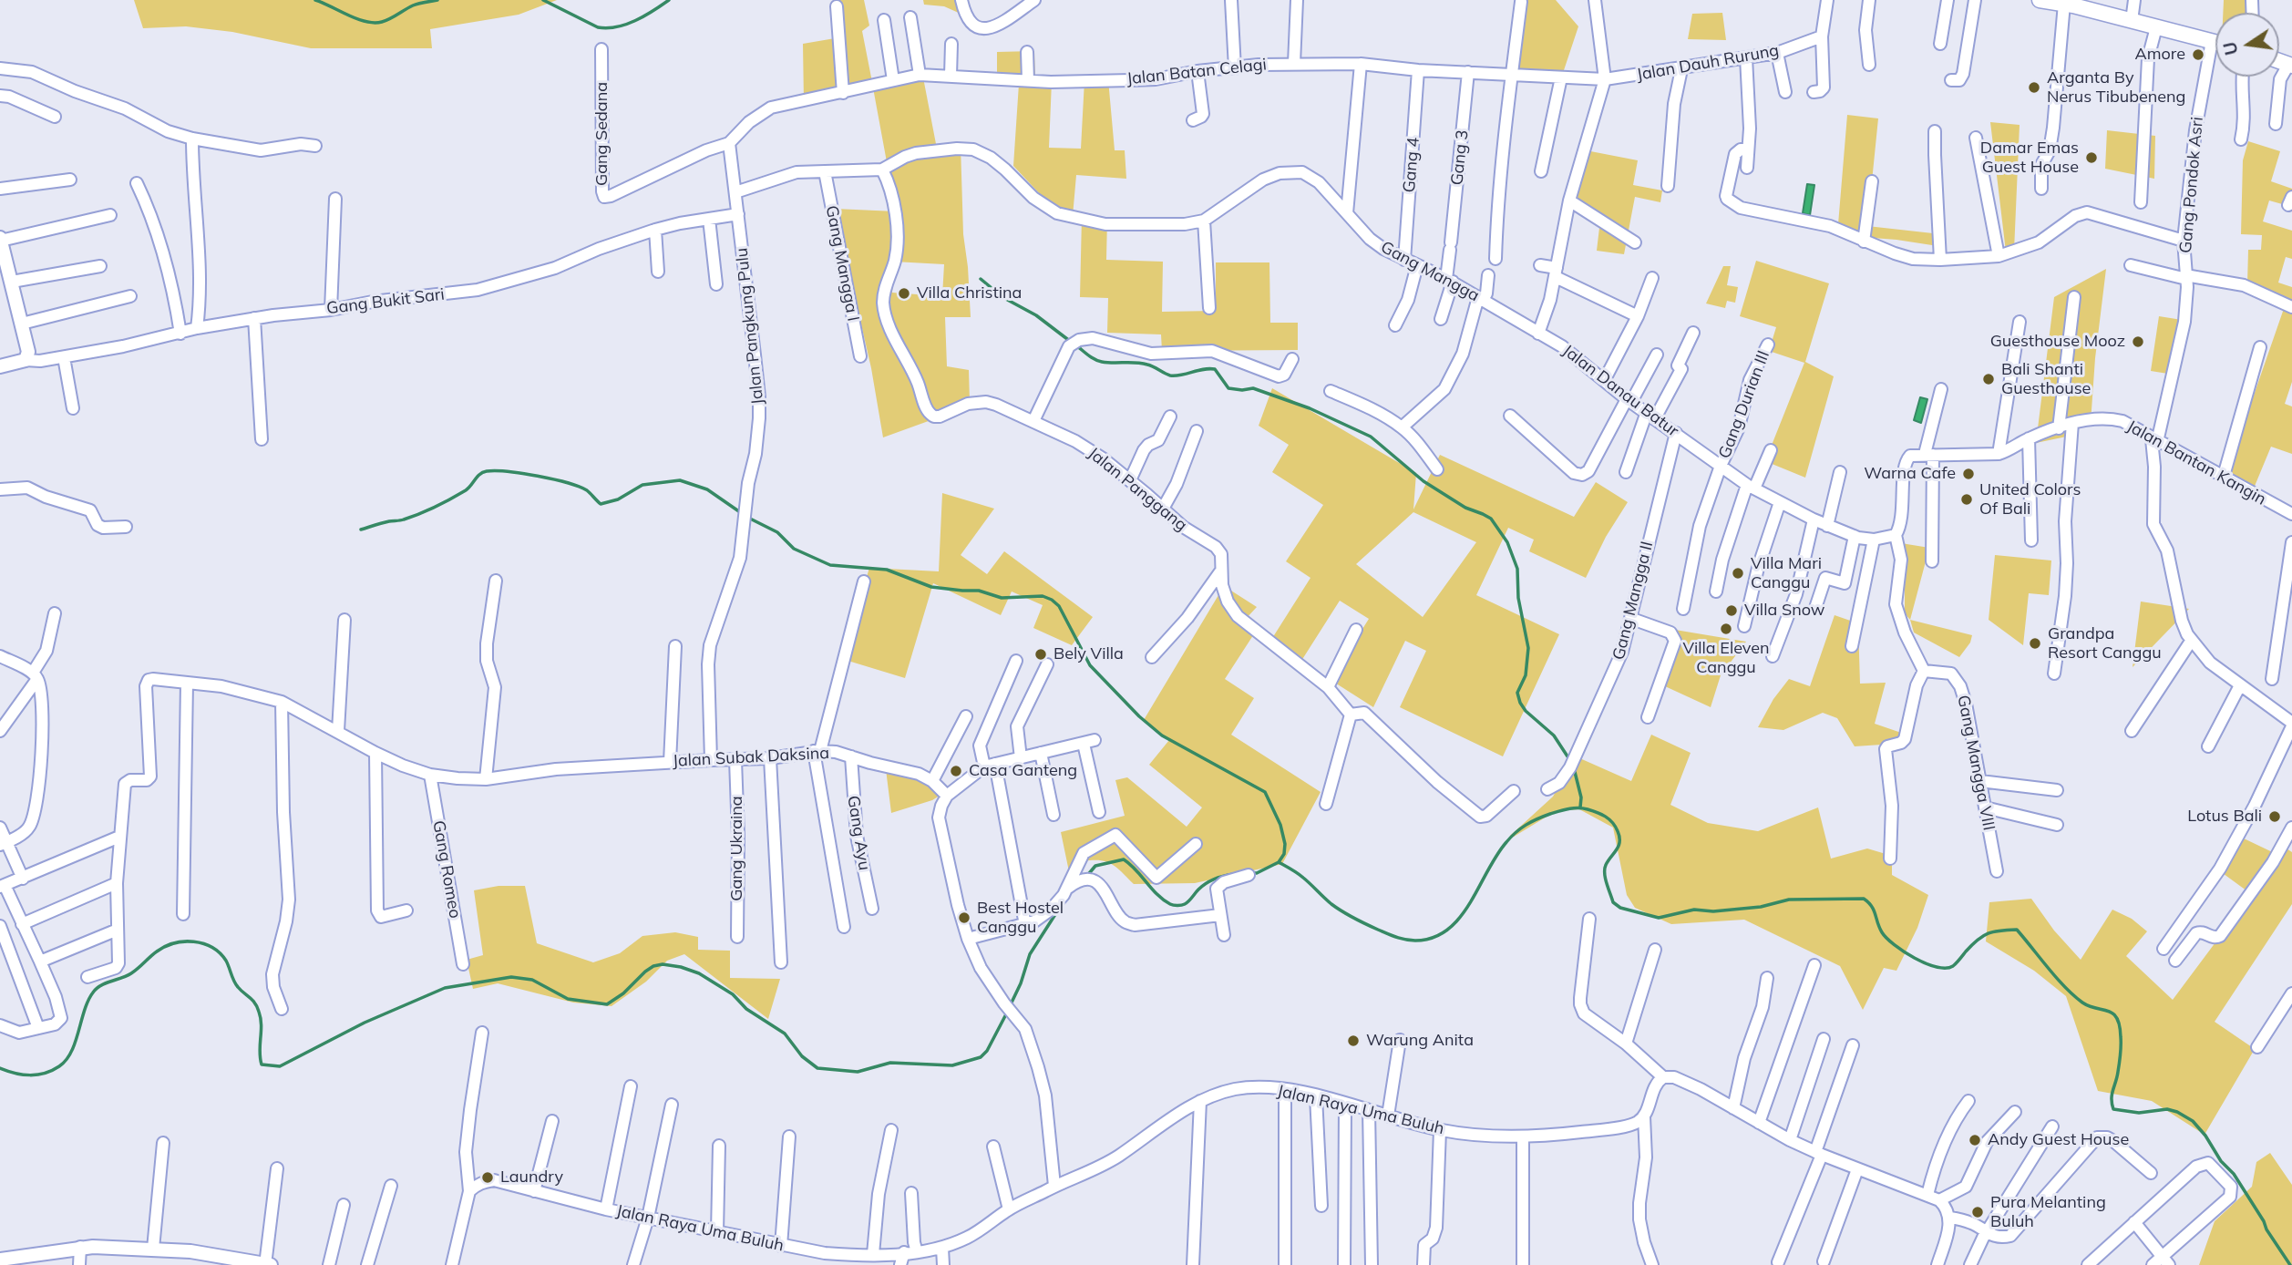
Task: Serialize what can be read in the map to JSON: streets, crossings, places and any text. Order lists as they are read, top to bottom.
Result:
{
  "streets": {
    "street": [
      "Jalan Dauh Rurung",
      "Jalan Batan Celagi",
      "Gang Sedana",
      "Gang 3",
      "Gang 4",
      "Gang Pondok Asri",
      "Gang Mangga I",
      "Gang Mangga",
      "Gang Bukit Sari",
      "Jalan Pangkung Pulu",
      "Jalan Danau Batur",
      "Gang Durian III",
      "Jalan Bantan Kangin",
      "Jalan Panggang",
      "Gang Mangga II",
      "Jalan Subak Daksina",
      "Gang Mangga VIII",
      "Gang Ayu",
      "Gang Ukraina",
      "Gang Romeo",
      "Jalan Raya Uma Buluh"
    ]
  },
  "crossings": [
    ["Jalan Dauh Rurung", "Jalan Batan Celagi"],
    ["Jalan Batan Celagi", "Gang Sedana"],
    ["Jalan Batan Celagi", "Gang 3"],
    ["Jalan Batan Celagi", "Gang 4"],
    ["Jalan Batan Celagi", "Jalan Pangkung Pulu"],
    ["Gang Sedana", "Jalan Pangkung Pulu"],
    ["Gang 3", "Gang Mangga"],
    ["Gang 4", "Gang Mangga"],
    ["Gang Pondok Asri", "Jalan Bantan Kangin"],
    ["Gang Mangga I", "Gang Mangga"],
    ["Gang Mangga", "Jalan Pangkung Pulu"],
    ["Gang Mangga", "Jalan Danau Batur"],
    ["Gang Mangga", "Jalan Panggang"],
    ["Gang Bukit Sari", "Jalan Pangkung Pulu"],
    ["Jalan Pangkung Pulu", "Jalan Subak Daksina"],
    ["Jalan Danau Batur", "Gang Durian III"],
    ["Jalan Danau Batur", "Gang Mangga II"],
    ["Jalan Subak Daksina", "Gang Ayu"],
    ["Jalan Subak Daksina", "Gang Ukraina"],
    ["Jalan Subak Daksina", "Gang Romeo"]
  ],
  "places": [
    "Amore",
    "Arganta By Nerus Tibubeneng",
    "Damar Emas Guest House",
    "Villa Christina",
    "Guesthouse Mooz",
    "Bali Shanti Guesthouse",
    "Warna Cafe",
    "United Colors Of Bali",
    "Villa Mari Canggu",
    "Villa Snow",
    "Villa Eleven Canggu",
    "Grandpa Resort Canggu",
    "Bely Villa",
    "Casa Ganteng",
    "Lotus Bali",
    "Best Hostel Canggu",
    "Warung Anita",
    "Andy Guest House",
    "Laundry",
    "Pura Melanting Buluh"
  ],
  "north": "left"
}
